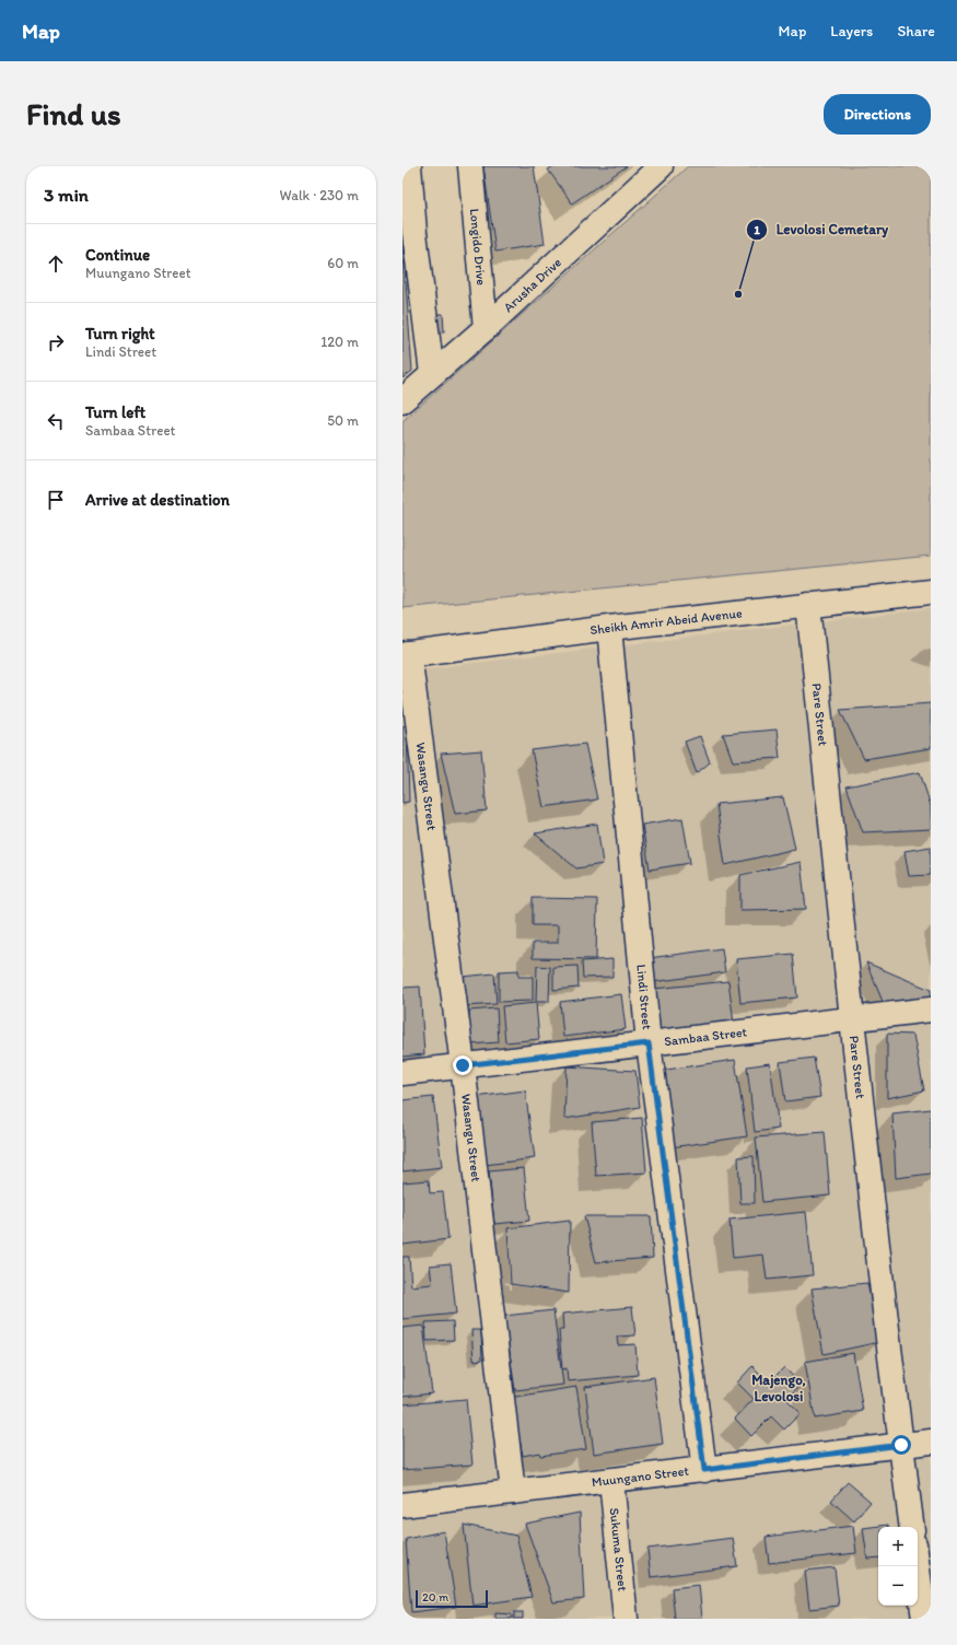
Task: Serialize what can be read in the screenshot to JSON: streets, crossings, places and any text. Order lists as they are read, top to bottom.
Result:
{
  "streets": {
    "street": [
      "Longido Drive",
      "Arusha Drive",
      "Sheikh Amrir Abeid Avenue",
      "Pare Street",
      "Wasangu Street",
      "Lindi Street",
      "Sambaa Street",
      "Muungano Street",
      "Sukuma Street"
    ]
  },
  "crossings": [
    ["Longido Drive", "Arusha Drive"],
    ["Sheikh Amrir Abeid Avenue", "Pare Street"],
    ["Sheikh Amrir Abeid Avenue", "Wasangu Street"],
    ["Sheikh Amrir Abeid Avenue", "Lindi Street"],
    ["Pare Street", "Sambaa Street"],
    ["Pare Street", "Muungano Street"],
    ["Wasangu Street", "Sambaa Street"],
    ["Wasangu Street", "Muungano Street"],
    ["Lindi Street", "Sambaa Street"],
    ["Lindi Street", "Muungano Street"],
    ["Muungano Street", "Sukuma Street"]
  ],
  "districts": ["Majengo, Levolosi"],
  "places": ["Levolosi Cemetary"],
  "scale_bar": "20 m",
  "page": {
    "header": "Map",
    "nav": ["Map", "Layers", "Share"],
    "buttons": "Directions",
    "title": "Find us",
    "heading": ["3 min", "Walk · 230 m"],
    "list": [
      ["Continue", "Muungano Street", "60 m"],
      ["Turn right", "Lindi Street", "120 m"],
      ["Turn left", "Sambaa Street", "50 m"],
      "Arrive at destination"
    ],
    "map_buttons": ["+", "−"],
    "scale": "20 m"
  }
}
